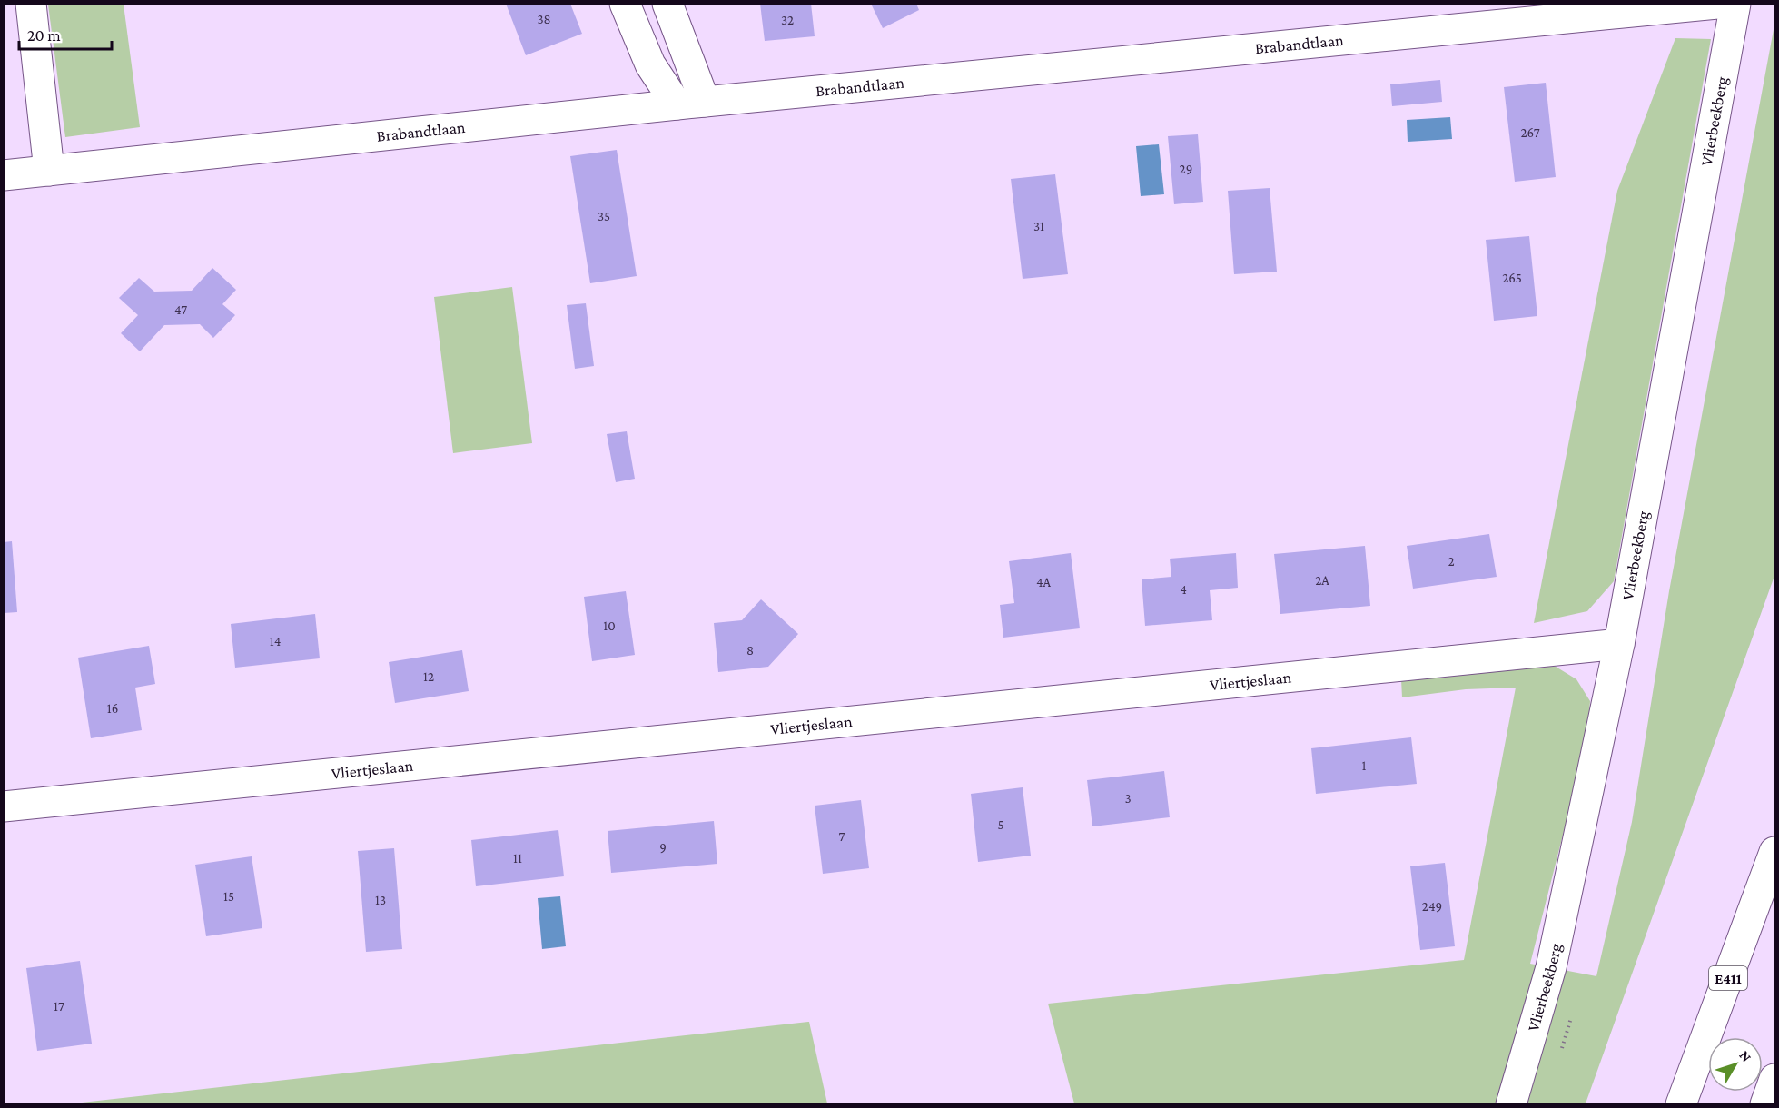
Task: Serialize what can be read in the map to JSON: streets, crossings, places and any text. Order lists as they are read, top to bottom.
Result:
{
  "streets": {
    "main road": [
      "Brabandtlaan",
      "Vlierbeekberg",
      "Vliertjeslaan",
      "E411"
    ]
  },
  "crossings": [
    ["Vlierbeekberg", "Vliertjeslaan"]
  ],
  "house_numbers": [
    "38",
    "32",
    "267",
    "29",
    "35",
    "31",
    "265",
    "47",
    "2",
    "2A",
    "4A",
    "4",
    "10",
    "14",
    "8",
    "12",
    "16",
    "1",
    "3",
    "5",
    "7",
    "9",
    "11",
    "15",
    "13",
    "249",
    "17"
  ],
  "scale_bar": "20 m",
  "north": "top right"
}
